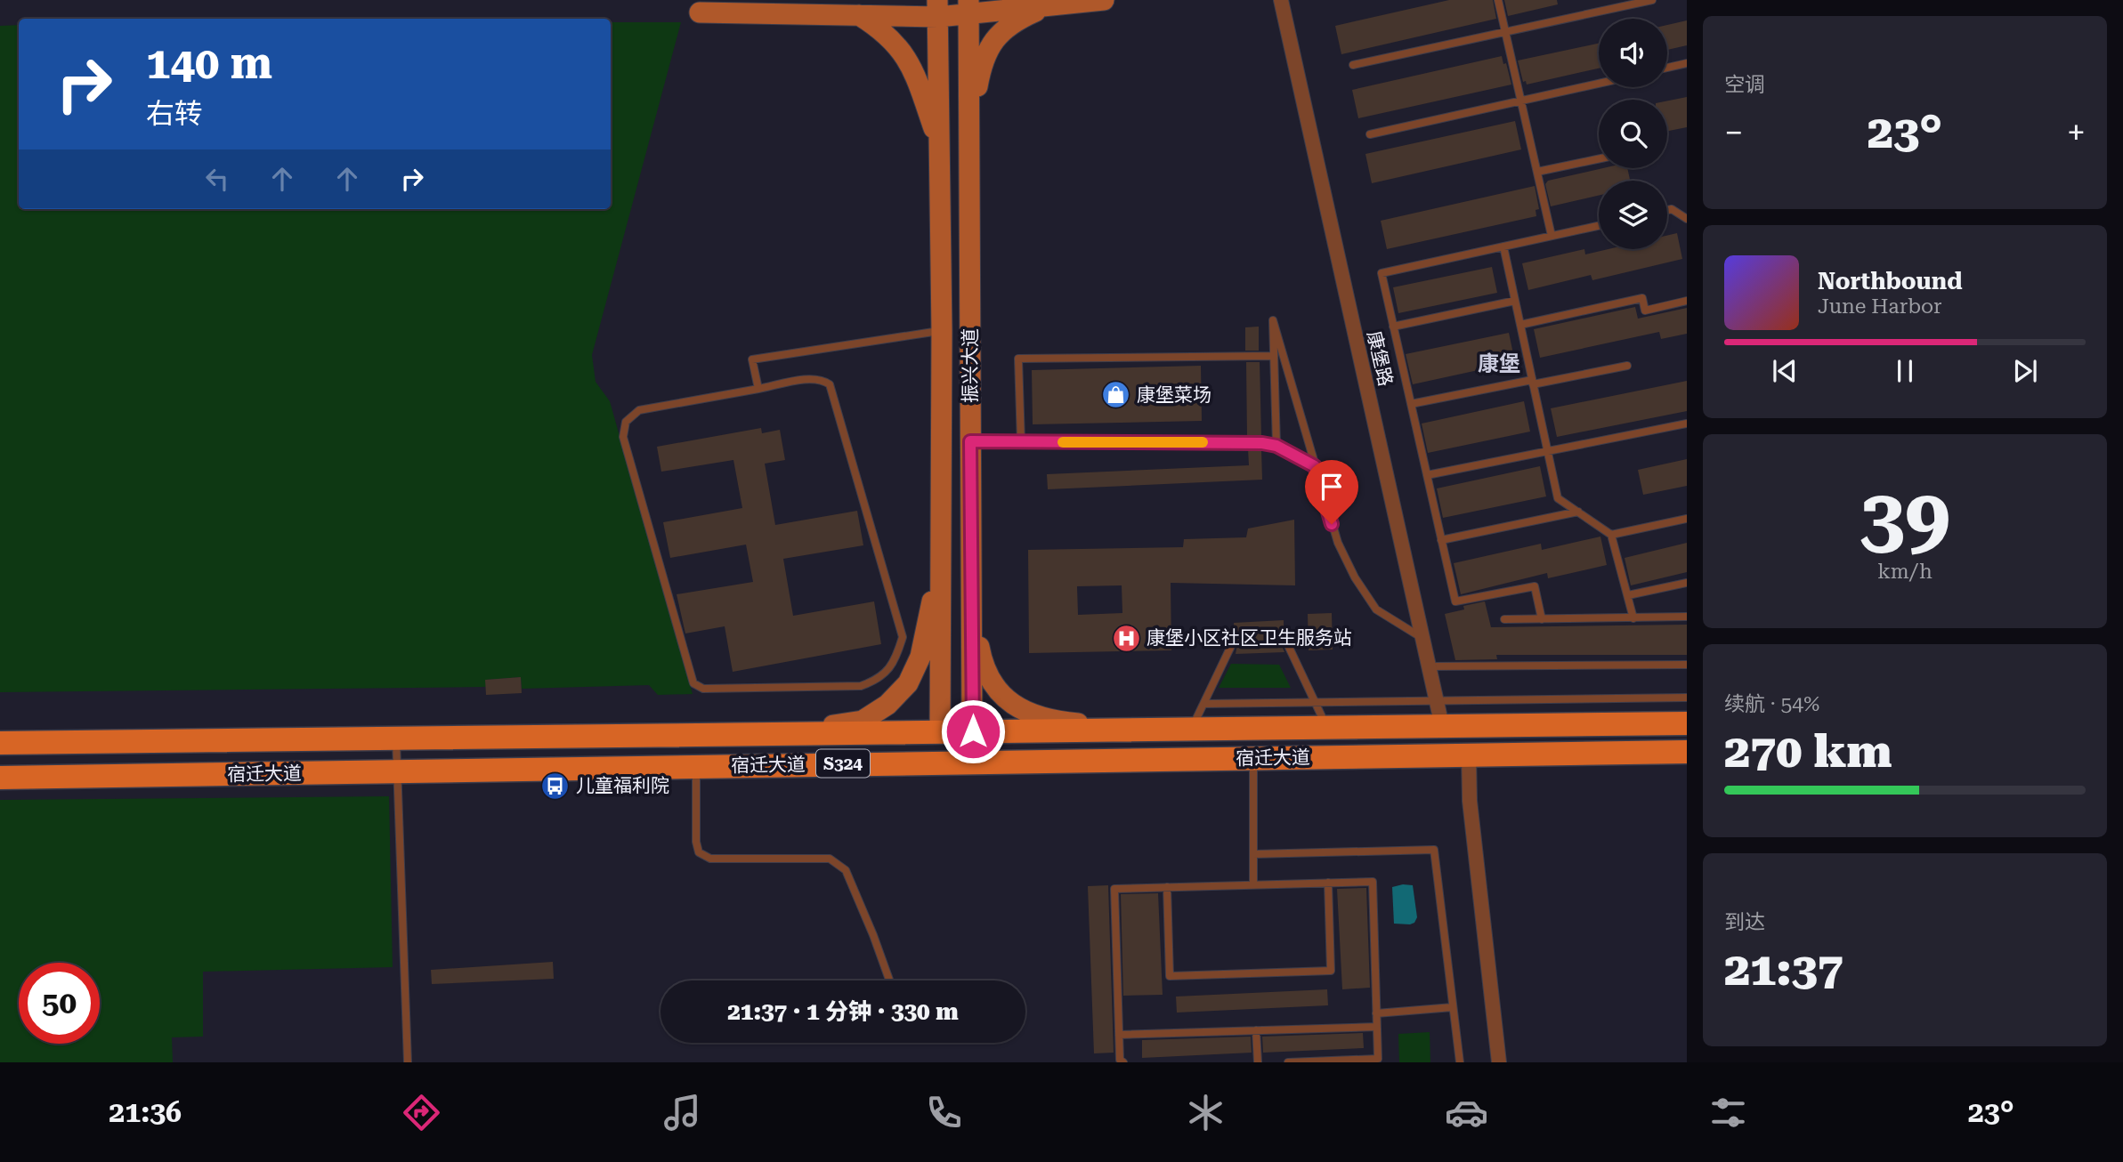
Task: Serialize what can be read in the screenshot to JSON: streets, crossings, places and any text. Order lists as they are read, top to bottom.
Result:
{
  "streets": {
    "main road": ["振兴大道", "宿迁大道", "S324"],
    "street": ["康堡路"]
  },
  "crossings": [
    ["康堡路", "宿迁大道"],
    ["振兴大道", "宿迁大道"]
  ],
  "districts": ["康堡"],
  "places": {
    "shop": ["康堡菜场"],
    "hospital": ["康堡小区社区卫生服务站"],
    "bus stop": ["儿童福利院"]
  },
  "page": {
    "tile": [
      "空调",
      ["39", "km/h"],
      ["续航 · 54%", "270 km"],
      ["到达", "21:37"]
    ],
    "turn": ["140 m", "右转"],
    "heat": ["−", "23°", "+"],
    "song": ["Northbound", "June Harbor"],
    "limit": "50",
    "trip": "21:37 · 1 分钟 · 330 m",
    "tabs": ["21:36", "23°"]
  }
}
